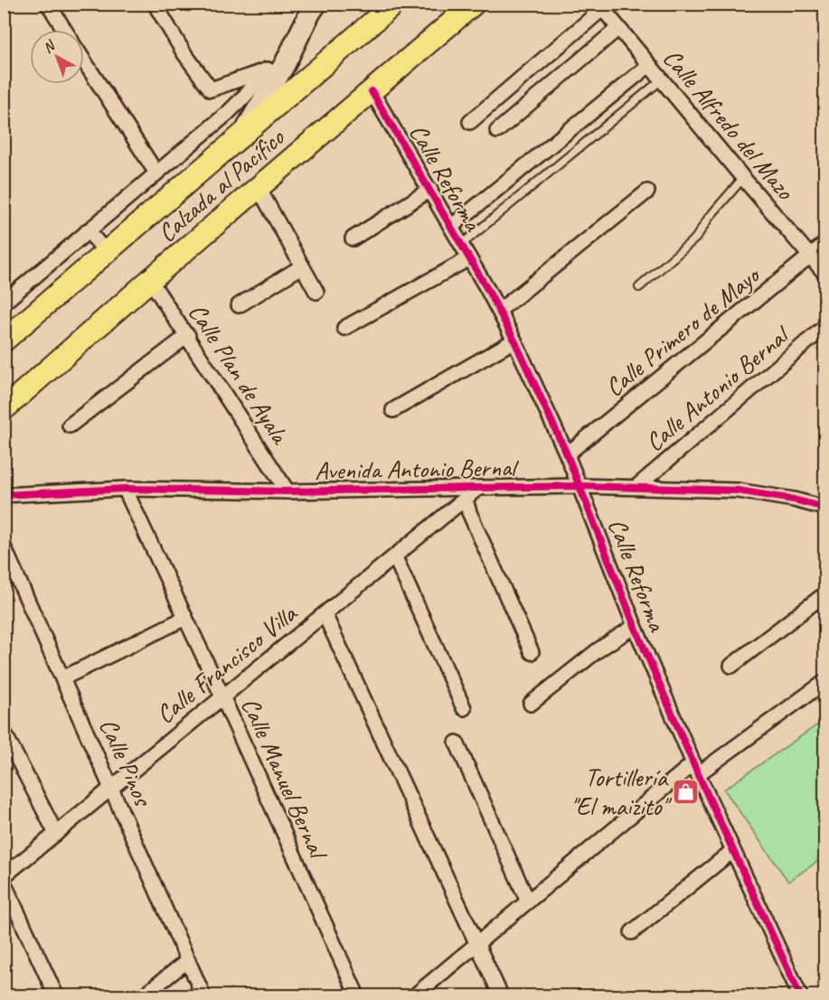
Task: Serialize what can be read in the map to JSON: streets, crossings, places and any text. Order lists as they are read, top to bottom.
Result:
{
  "streets": {
    "main road": ["Calzada al Pacífico"],
    "street": [
      "Calle Alfredo del Mazo",
      "Calle Reforma",
      "Calle Primero de Mayo",
      "Calle Plan de Ayala",
      "Calle Antonio Bernal",
      "Avenida Antonio Bernal",
      "Calle Francisco Villa",
      "Calle Pinos",
      "Calle Manuel Bernal"
    ]
  },
  "crossings": [
    ["Calle Alfredo del Mazo", "Calle Primero de Mayo"],
    ["Calle Reforma", "Calzada al Pacífico"],
    ["Calle Reforma", "Calle Primero de Mayo"],
    ["Calle Reforma", "Avenida Antonio Bernal"],
    ["Calzada al Pacífico", "Calle Plan de Ayala"],
    ["Calle Plan de Ayala", "Avenida Antonio Bernal"],
    ["Calle Antonio Bernal", "Avenida Antonio Bernal"],
    ["Avenida Antonio Bernal", "Calle Francisco Villa"],
    ["Avenida Antonio Bernal", "Calle Manuel Bernal"],
    ["Calle Francisco Villa", "Calle Pinos"],
    ["Calle Francisco Villa", "Calle Manuel Bernal"]
  ],
  "places": {
    "shop": ["Tortillería \"El maizito\""]
  },
  "north": "top left"
}
